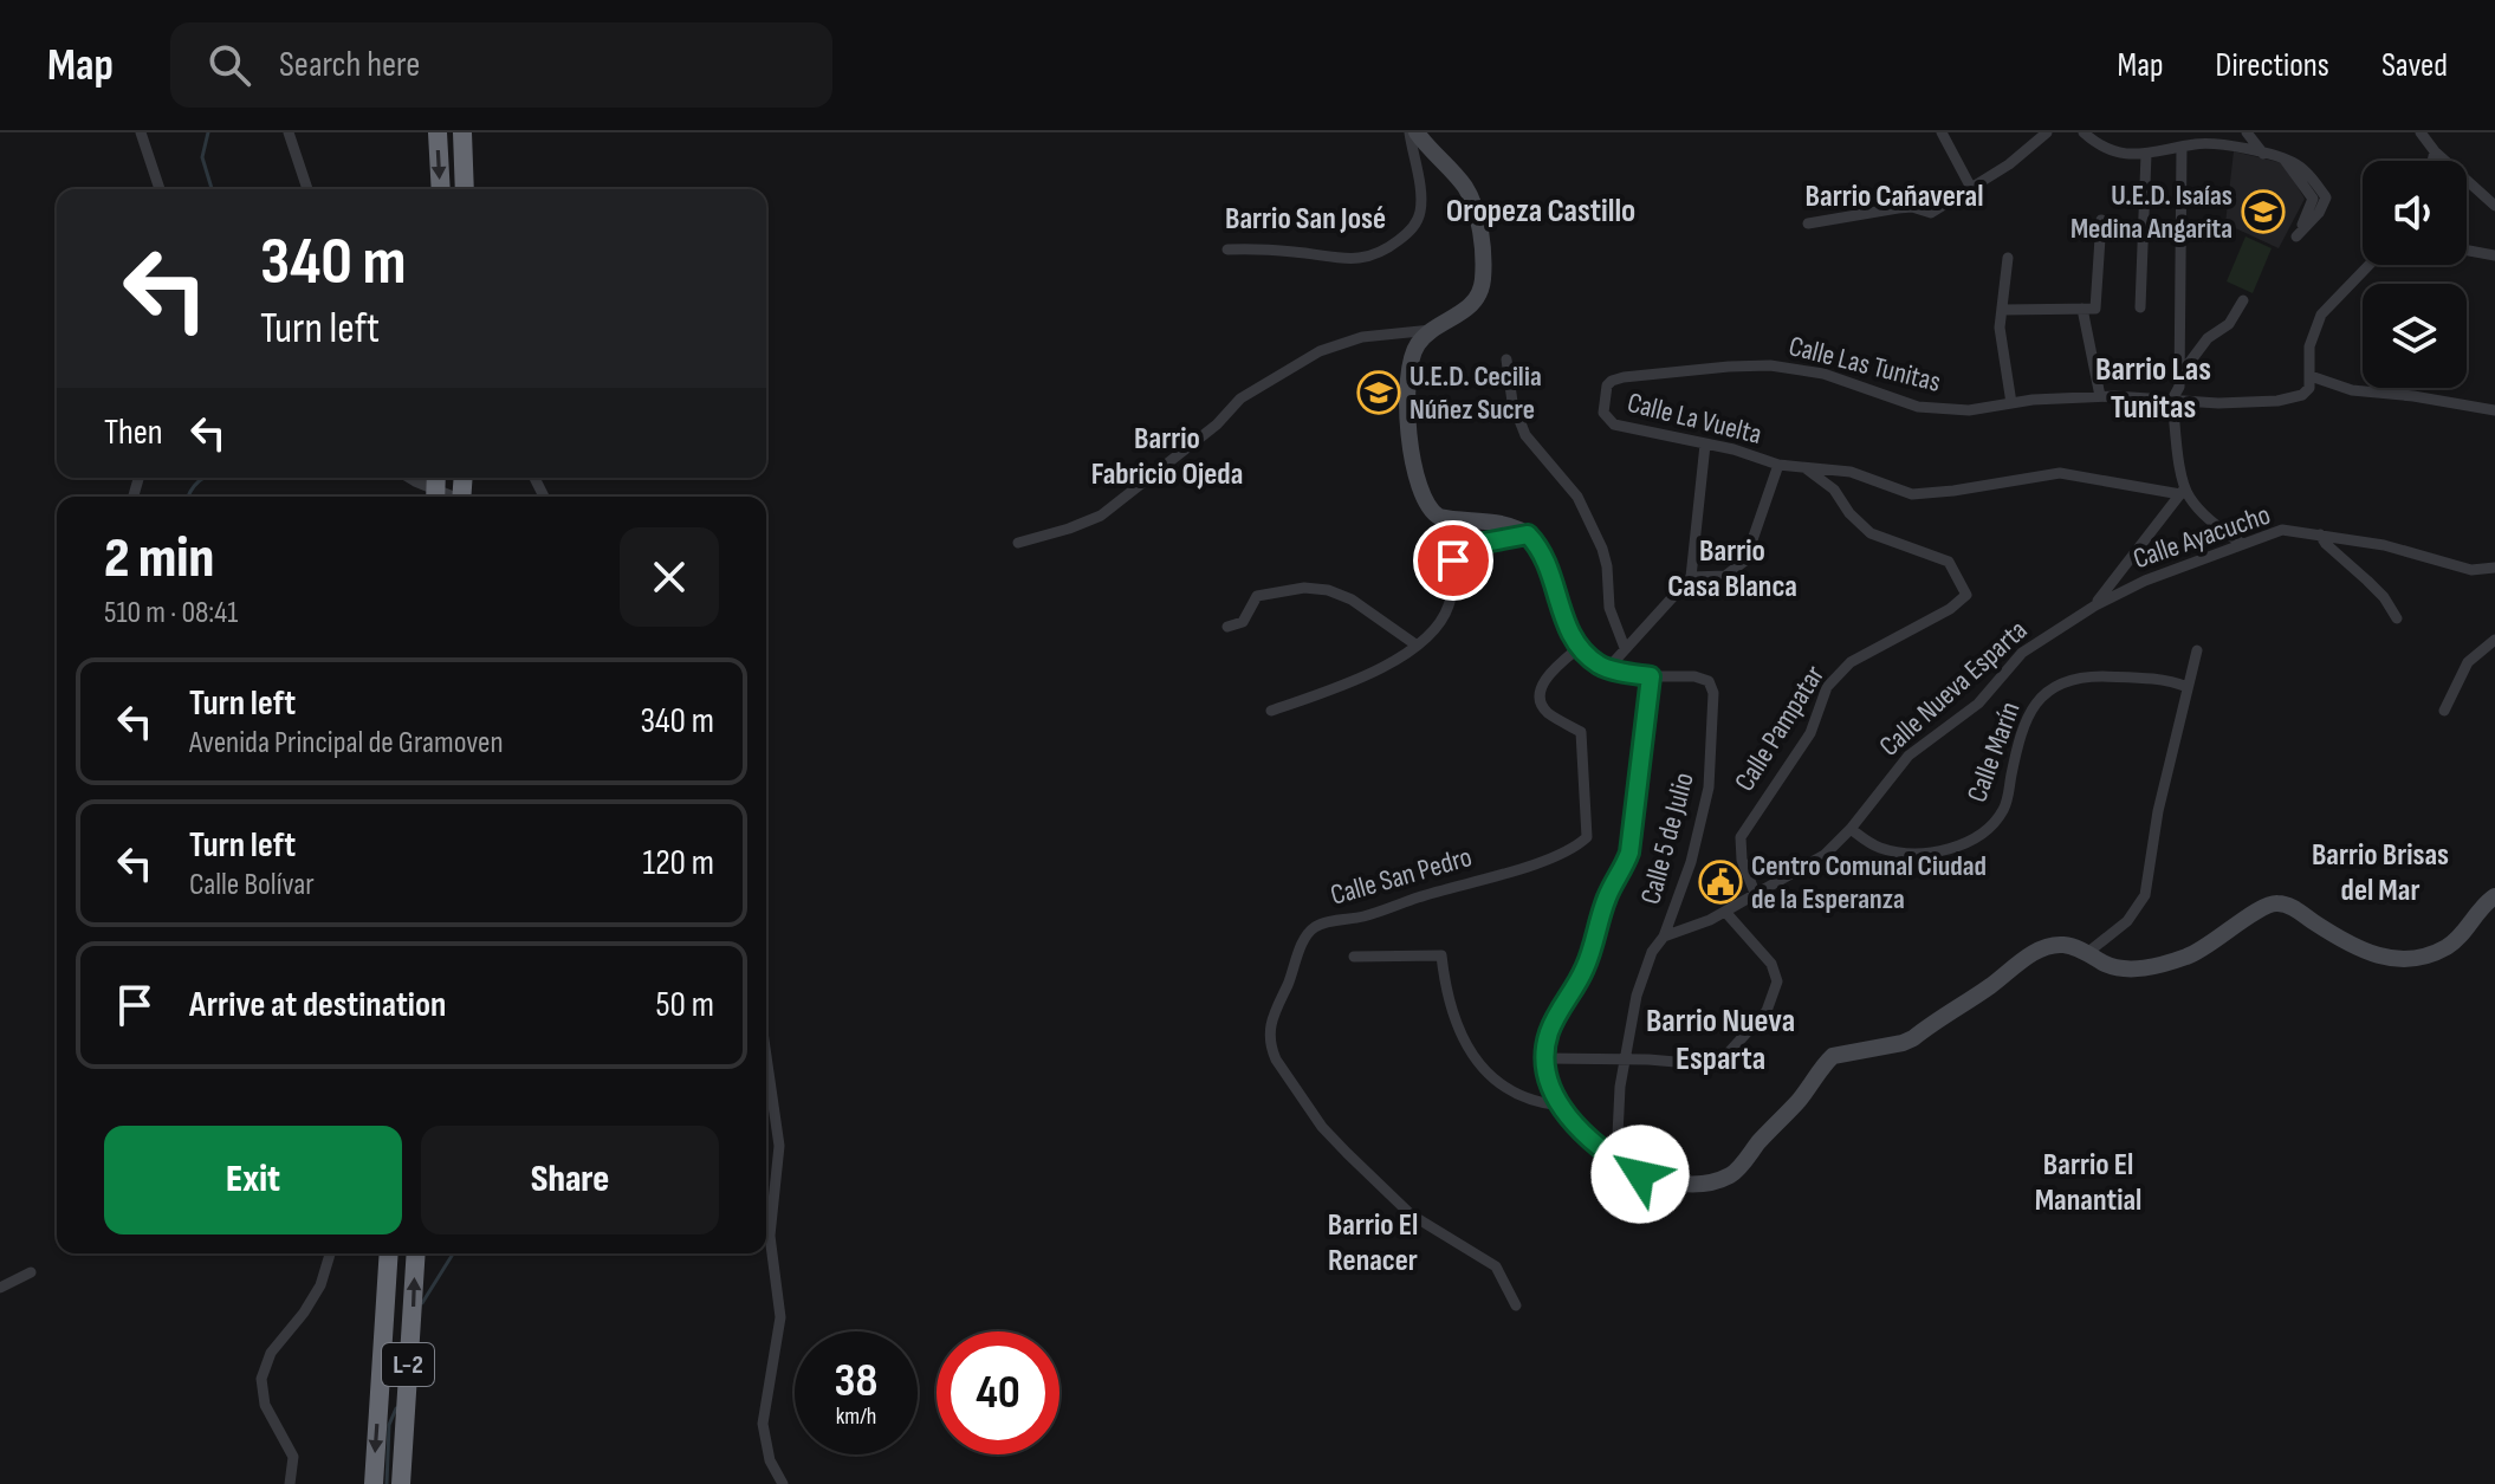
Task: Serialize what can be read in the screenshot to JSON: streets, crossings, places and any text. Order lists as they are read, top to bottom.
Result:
{
  "streets": {
    "highway": ["L-2"],
    "street": [
      "Calle Las Tunitas",
      "Calle La Vuelta",
      "Calle Ayacucho",
      "Calle Nueva Esparta",
      "Calle Pampatar",
      "Calle Marín",
      "Calle 5 de Julio",
      "Calle San Pedro"
    ]
  },
  "crossings": [
    ["Calle Las Tunitas", "Calle La Vuelta"],
    ["Calle La Vuelta", "Calle Pampatar"],
    ["Calle Ayacucho", "Calle Nueva Esparta"],
    ["Calle Nueva Esparta", "Calle Pampatar"],
    ["Calle Nueva Esparta", "Calle Marín"],
    ["Calle Nueva Esparta", "Calle 5 de Julio"]
  ],
  "districts": [
    "Barrio Cañaveral",
    "Oropeza Castillo",
    "Barrio San José",
    "Barrio Las Tunitas",
    "Barrio Fabricio Ojeda",
    "Barrio Casa Blanca",
    "Barrio Brisas del Mar",
    "Barrio Nueva Esparta",
    "Barrio El Manantial",
    "Barrio El Renacer"
  ],
  "places": {
    "school or university": ["U.E.D. Isaías Medina Angarita", "U.E.D. Cecilia Núñez Sucre"],
    "public building": ["Centro Comunal Ciudad de la Esperanza"]
  },
  "page": {
    "header": "Map",
    "search": "Search here",
    "nav": ["Map", "Directions", "Saved"],
    "turn": ["340 m", "Turn left"],
    "then": "Then",
    "heading": ["2 min", "510 m · 08:41"],
    "list": [
      {
        "name": "Turn left",
        "note": "Avenida Principal de Gramoven",
        "value": "340 m"
      },
      {
        "name": "Turn left",
        "note": "Calle Bolívar",
        "value": "120 m"
      },
      {
        "name": "Arrive at destination",
        "value": "50 m"
      }
    ],
    "buttons": ["Exit", "Share"],
    "speed": "38 km/h",
    "limit": "40"
  }
}
